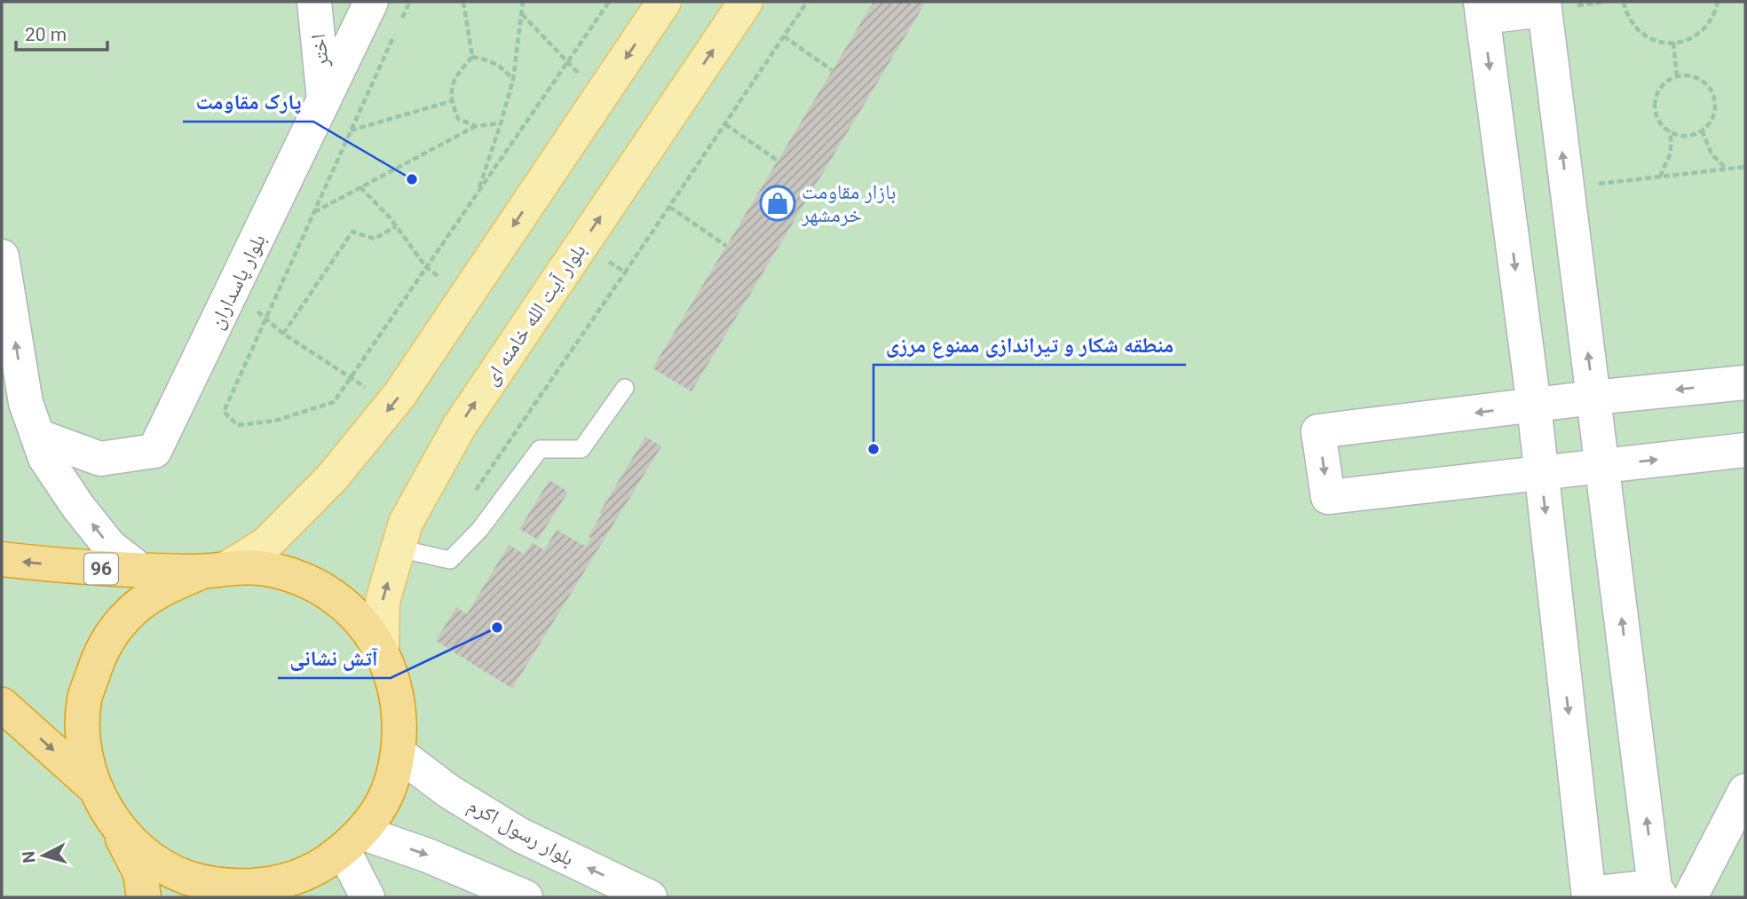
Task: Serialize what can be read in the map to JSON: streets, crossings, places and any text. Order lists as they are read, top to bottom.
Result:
{
  "streets": {
    "highway": ["96"],
    "main road": ["بلوار آیت الله خامنه ای"],
    "street": ["اختر", "بلوار پاسداران", "بلوار رسول اکرم"]
  },
  "crossings": [
    ["اختر", "بلوار پاسداران"],
    ["بلوار آیت الله خامنه ای", "96"],
    ["96", "بلوار رسول اکرم"]
  ],
  "places": {
    "other": ["پارک مقاومت", "منطقه شکار و تیراندازی ممنوع مرزی", "آتش نشانی"],
    "shop": ["بازار مقاومت خرمشهر"]
  },
  "scale_bar": "20 m",
  "north": "left"
}
